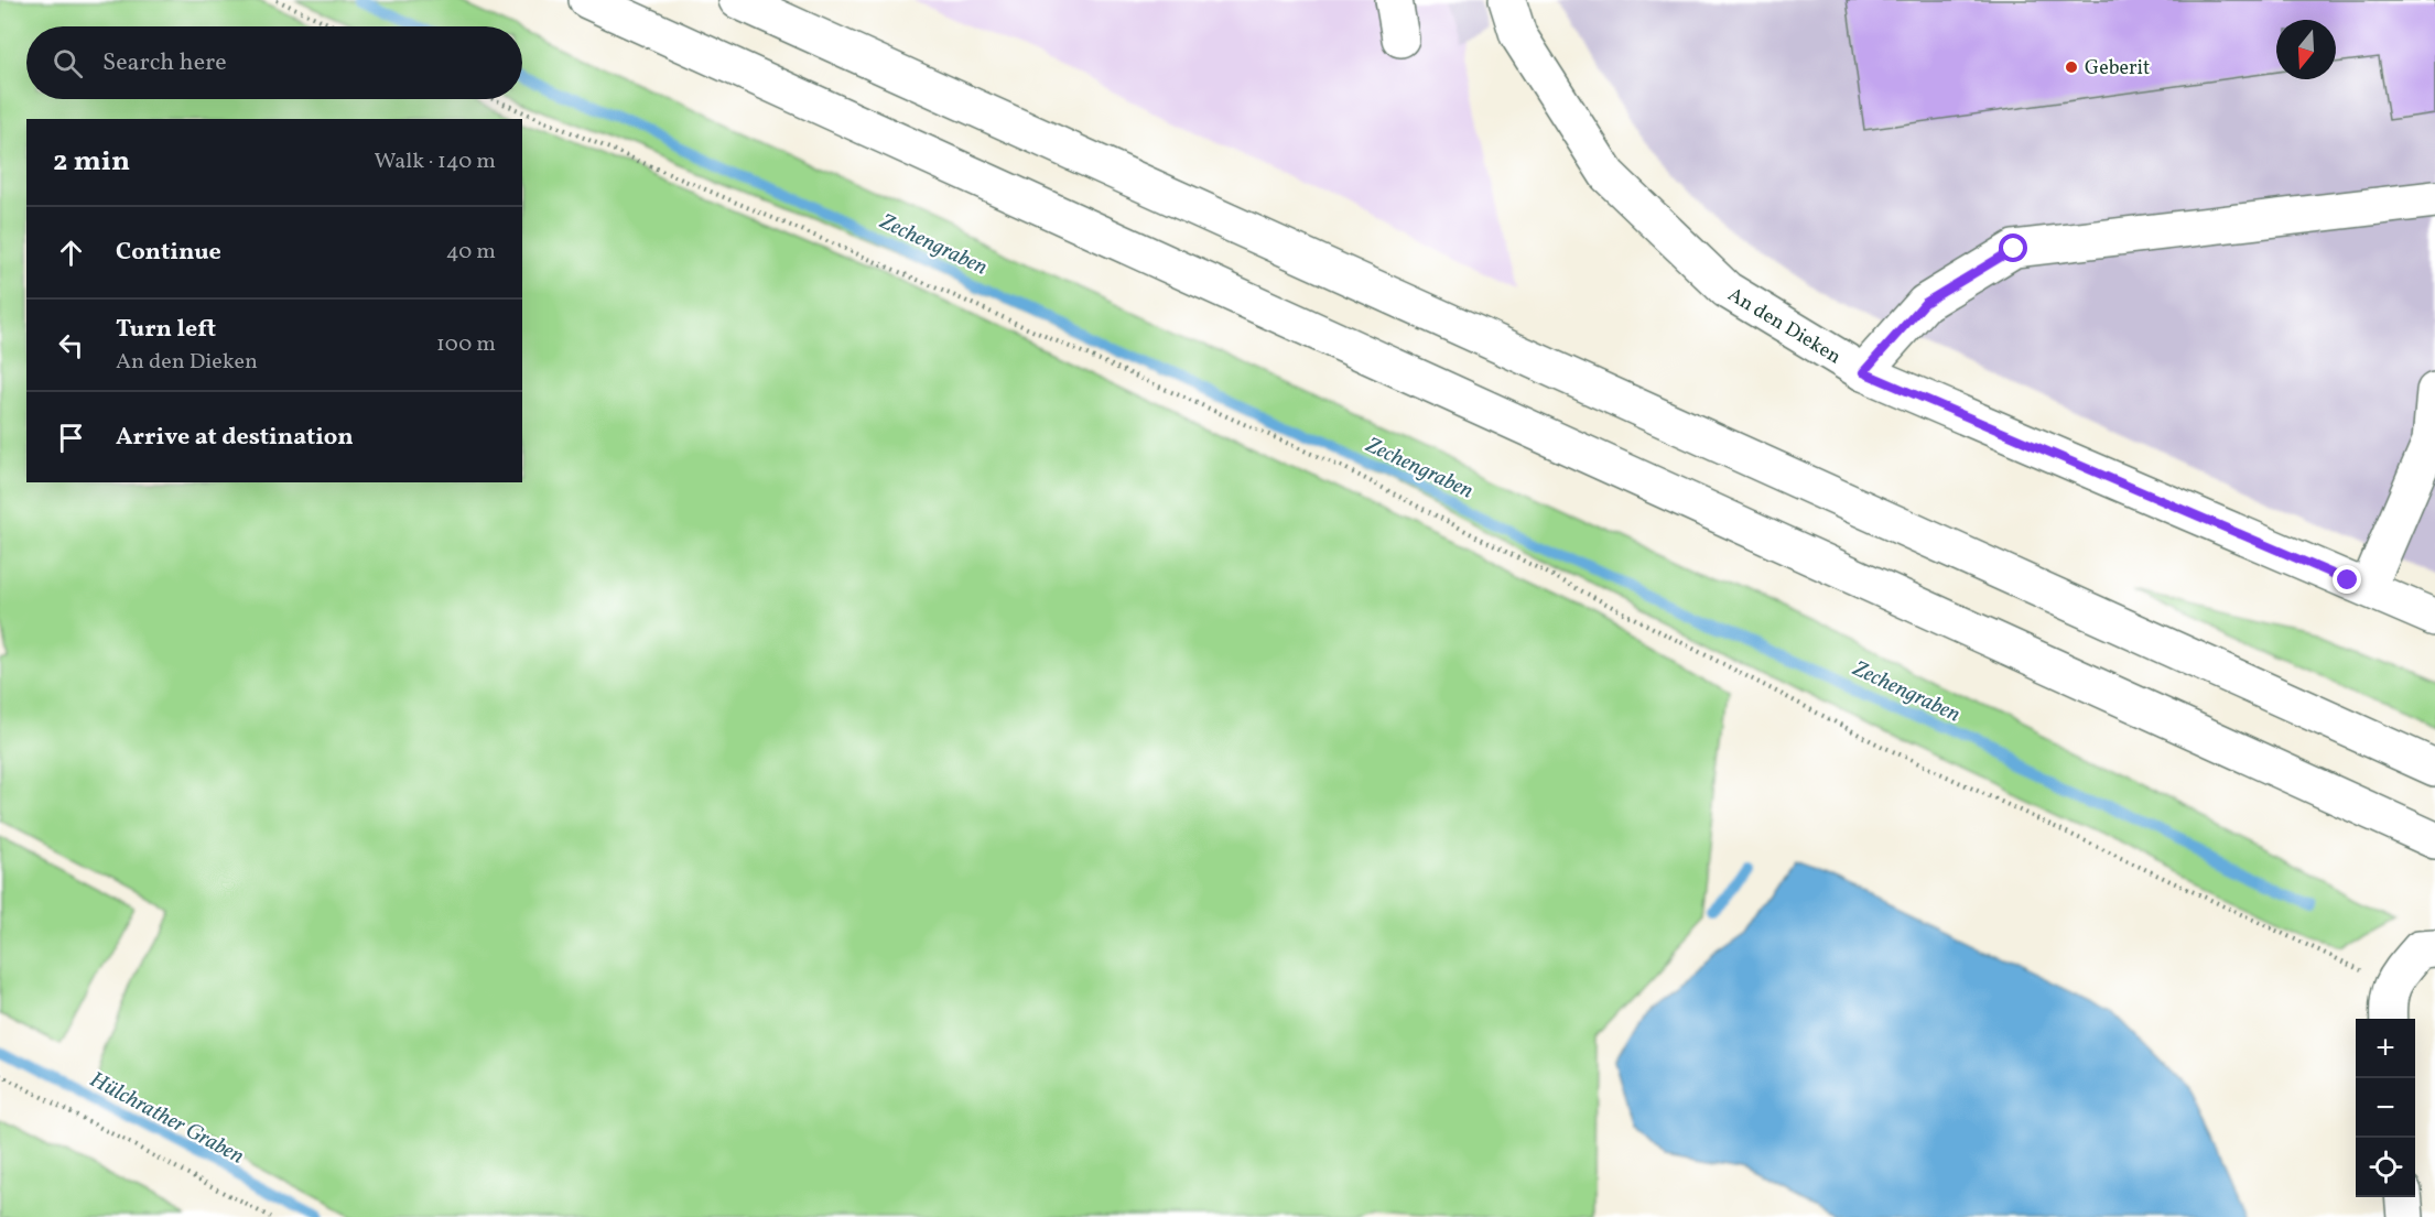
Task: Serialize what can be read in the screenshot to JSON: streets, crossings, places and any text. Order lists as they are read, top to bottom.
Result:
{
  "streets": {
    "main road": ["An den Dieken"]
  },
  "water": ["Zechengraben", "Hülchrather Graben"],
  "places": ["Geberit"],
  "north": "bottom",
  "page": {
    "search": "Search here",
    "heading": ["2 min", "Walk · 140 m"],
    "list": [
      ["Continue", "40 m"],
      ["Turn left", "An den Dieken", "100 m"],
      "Arrive at destination"
    ],
    "map_buttons": ["+", "−"]
  }
}
